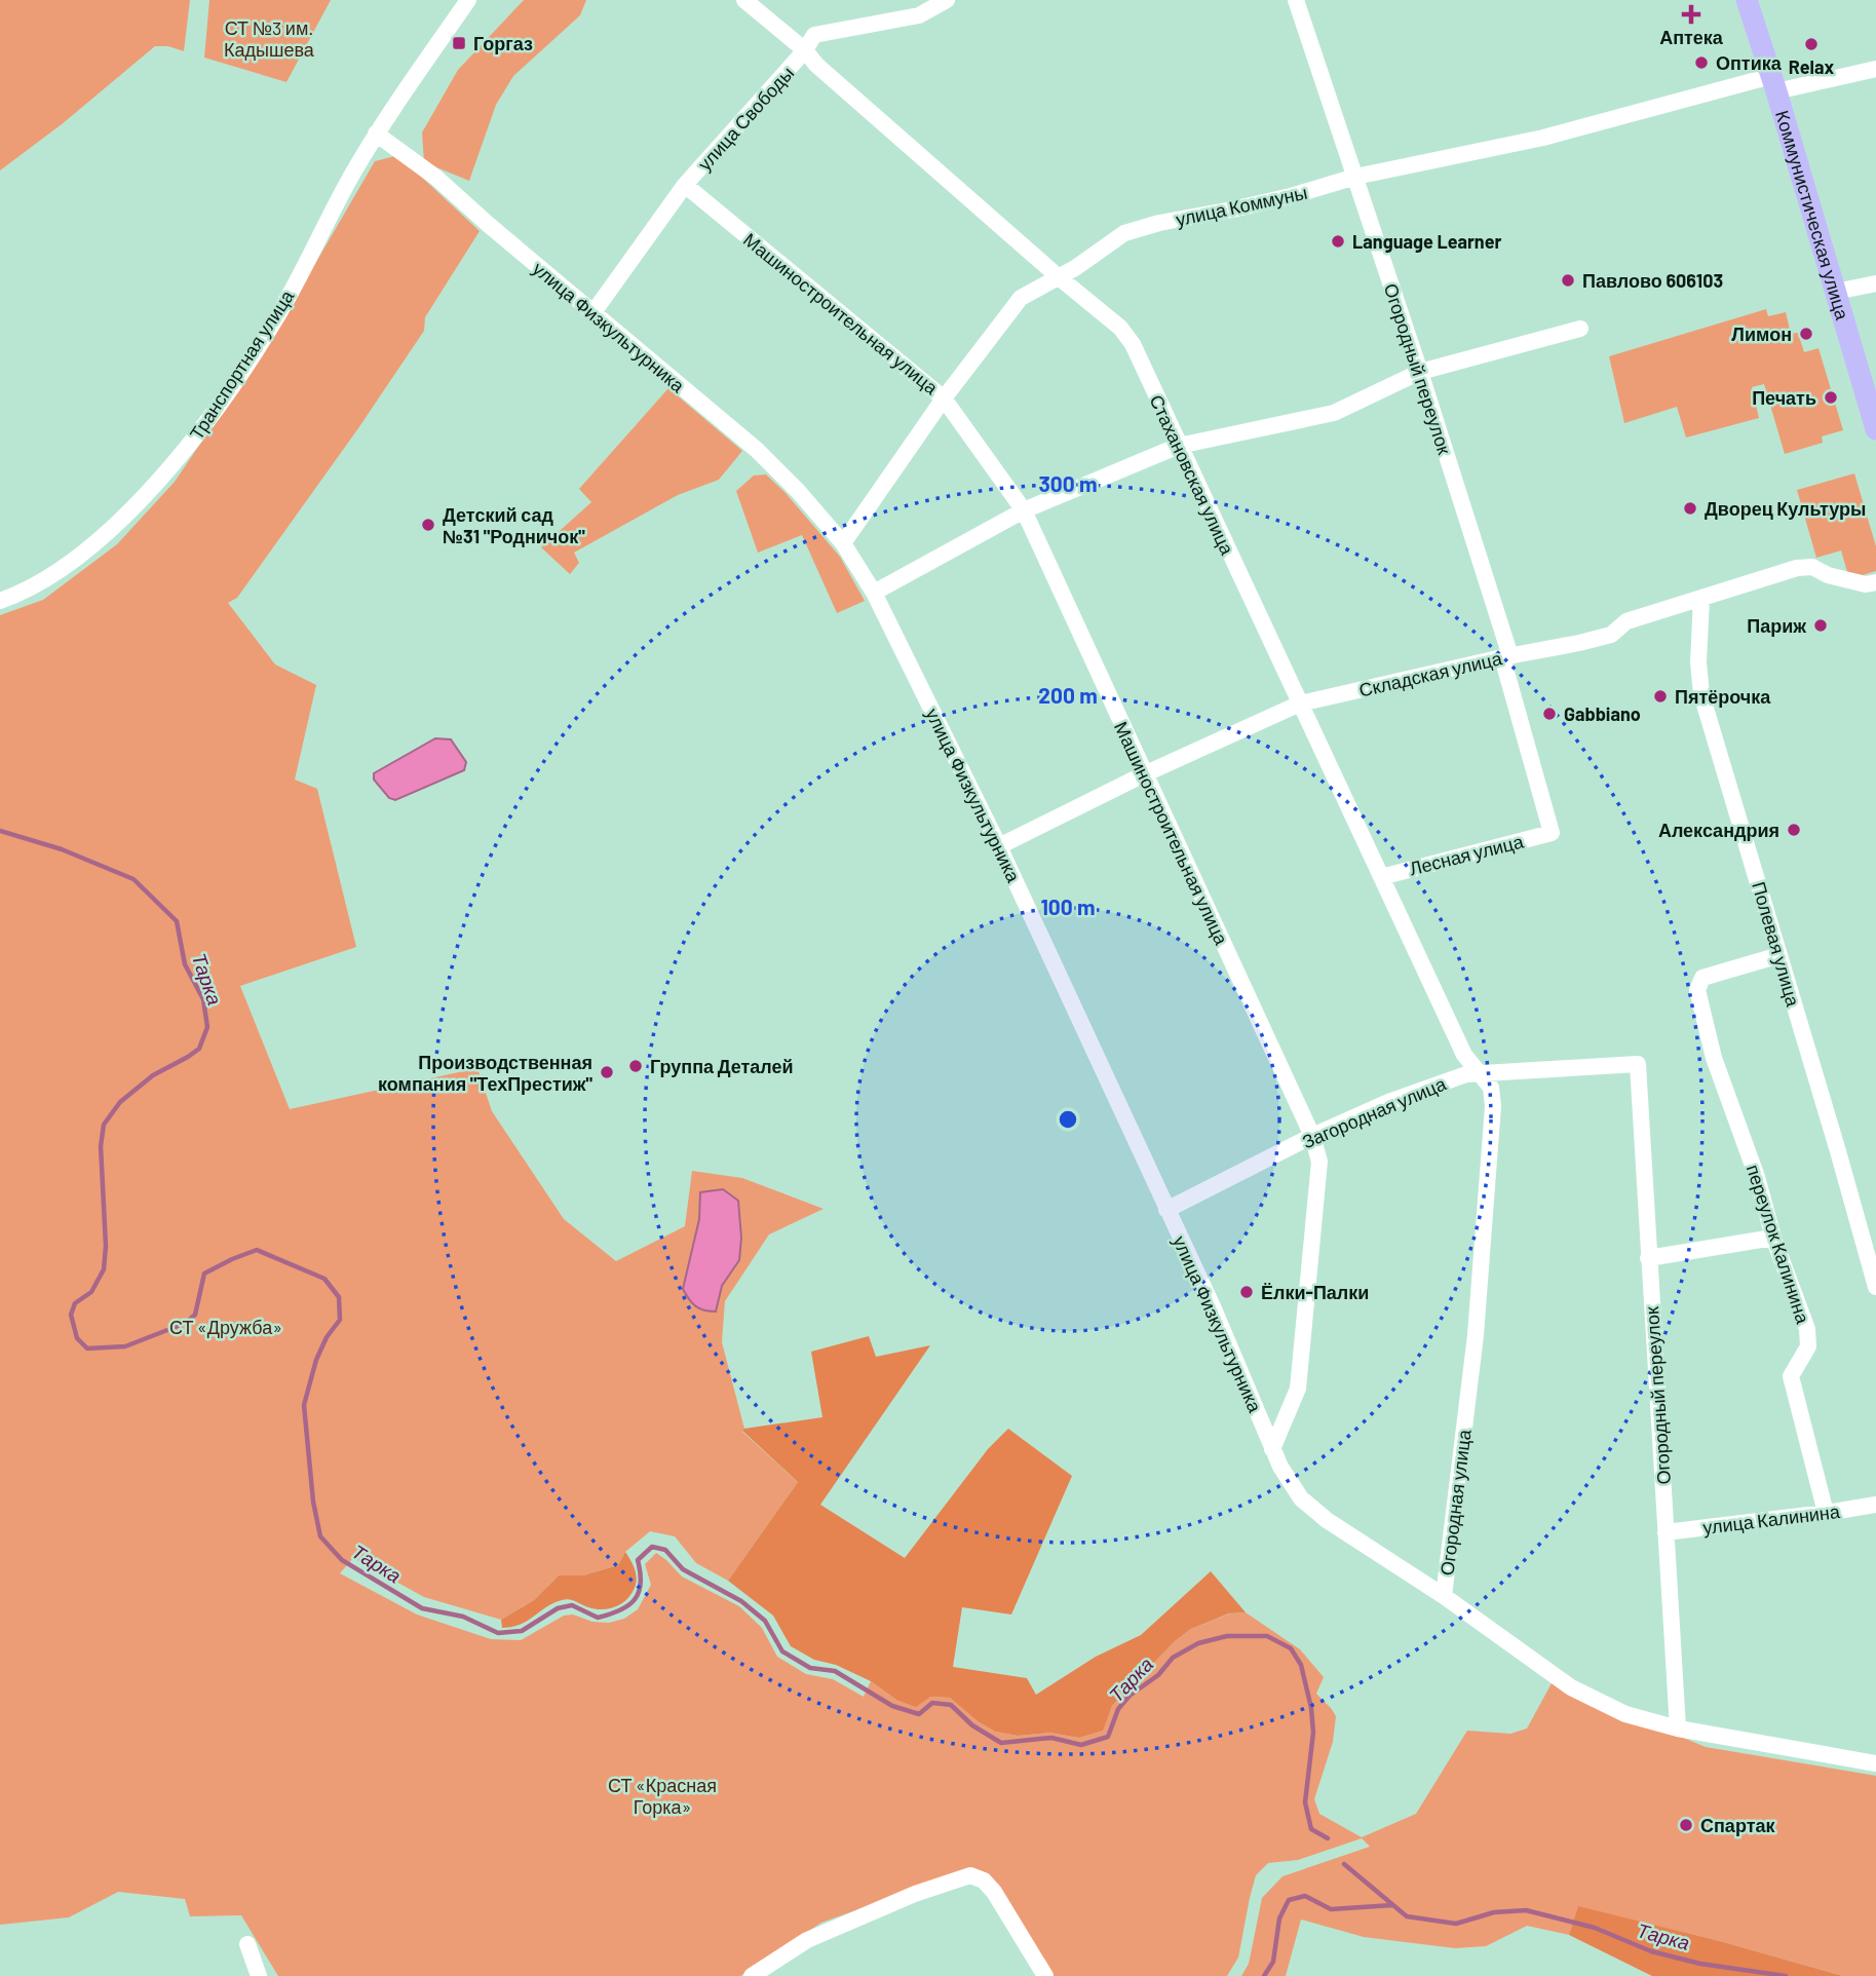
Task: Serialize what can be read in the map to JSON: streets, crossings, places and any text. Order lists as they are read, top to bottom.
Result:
{
  "streets": {
    "main road": ["Коммунистическая улица"],
    "street": [
      "улица Свободы",
      "улица Коммуны",
      "Машиностроительная улица",
      "улица Физкультурника",
      "Транспортная улица",
      "Огородный переулок",
      "Стахановская улица",
      "Складская улица",
      "Лесная улица",
      "Полевая улица",
      "Загородная улица",
      "переулок Калинина",
      "Огородная улица",
      "улица Калинина"
    ]
  },
  "crossings": [
    ["улица Свободы", "Машиностроительная улица"],
    ["улица Свободы", "улица Физкультурника"],
    ["улица Свободы", "Стахановская улица"],
    ["улица Коммуны", "Коммунистическая улица"],
    ["улица Коммуны", "Машиностроительная улица"],
    ["улица Коммуны", "улица Физкультурника"],
    ["улица Коммуны", "Огородный переулок"],
    ["улица Коммуны", "Стахановская улица"],
    ["Машиностроительная улица", "улица Физкультурника"],
    ["Машиностроительная улица", "Складская улица"],
    ["Машиностроительная улица", "Загородная улица"],
    ["улица Физкультурника", "Транспортная улица"],
    ["улица Физкультурника", "Складская улица"],
    ["улица Физкультурника", "Загородная улица"],
    ["улица Физкультурника", "Огородная улица"],
    ["Огородный переулок", "Складская улица"],
    ["Огородный переулок", "Лесная улица"],
    ["Огородный переулок", "Загородная улица"],
    ["Огородный переулок", "Огородная улица"],
    ["Огородный переулок", "улица Калинина"],
    ["Стахановская улица", "Складская улица"],
    ["Стахановская улица", "Лесная улица"],
    ["Стахановская улица", "Загородная улица"],
    ["Стахановская улица", "Огородная улица"],
    ["Складская улица", "Полевая улица"],
    ["Полевая улица", "переулок Калинина"],
    ["Загородная улица", "Огородная улица"],
    ["переулок Калинина", "улица Калинина"]
  ],
  "water": ["Тарка"],
  "parks": ["СТ №3 им. Кадышева", "СТ «Дружба»", "СТ «Красная Горка»"],
  "places": {
    "health": ["Аптека"],
    "transit": ["Горгаз"],
    "other": [
      "Relax",
      "Оптика",
      "Language Learner",
      "Павлово 606103",
      "Лимон",
      "Печать",
      "Дворец Культуры",
      "Детский сад №31 \"Родничок\"",
      "Париж",
      "Пятёрочка",
      "Gabbiano",
      "Александрия",
      "Группа Деталей",
      "Производственная компания \"ТехПрестиж\"",
      "Ёлки-Палки",
      "Спартак"
    ]
  },
  "rings": ["300 m", "200 m", "100 m"]
}
